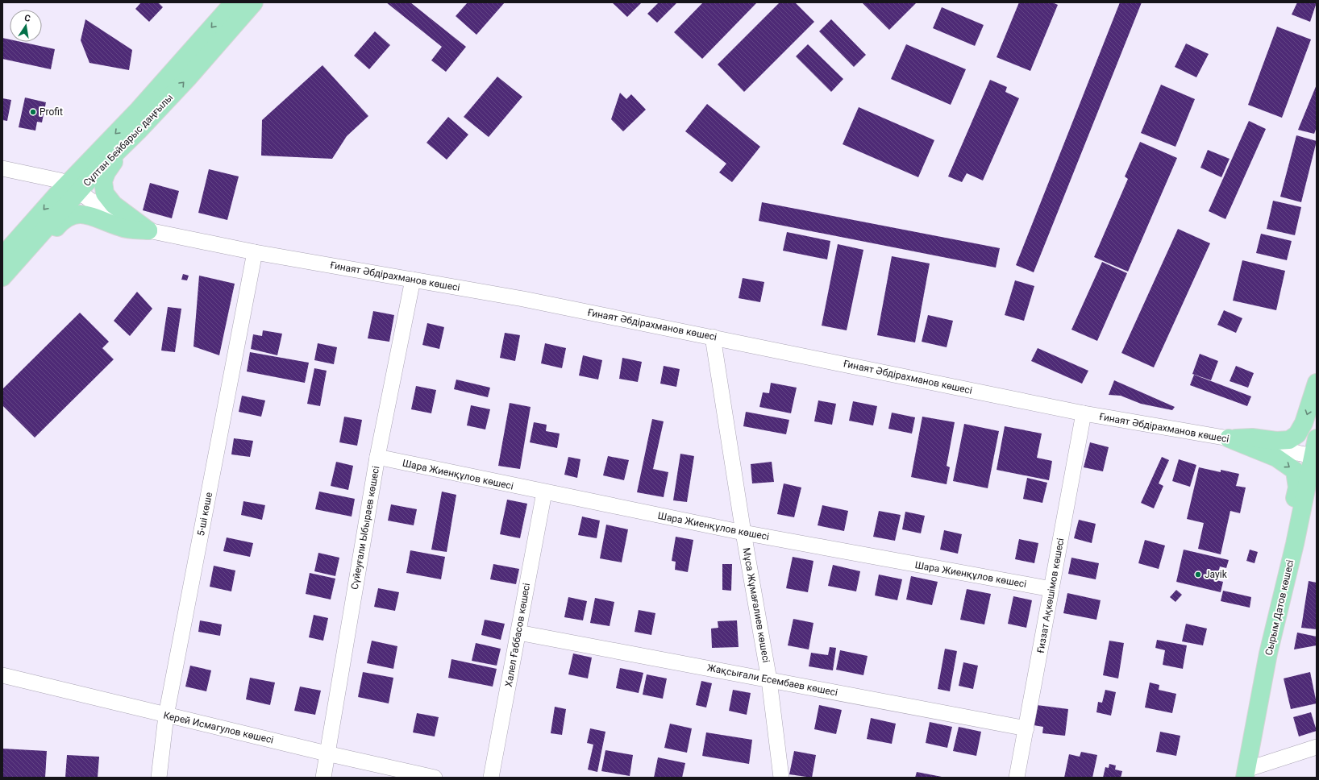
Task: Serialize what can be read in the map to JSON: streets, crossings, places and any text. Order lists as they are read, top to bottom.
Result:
{
  "streets": {
    "main road": ["Сұлтан Бейбарыс даңғылы", "Сырым Датов көшесі"],
    "street": [
      "Ғинаят Әбдірахманов көшесі",
      "Шара Жиенқұлов көшесі",
      "5-шi көше",
      "Сүйеуғали Ыбыраев көшесi",
      "Ғиззат Ақкөшімов көшесi",
      "Мұса Жұмағалиев көшесі",
      "Халел Ғаббасов көшесі",
      "Жақсығали Есембаев көшесi",
      "Керей Исмагулов көшесі"
    ]
  },
  "crossings": [
    ["Сұлтан Бейбарыс даңғылы", "Ғинаят Әбдірахманов көшесі"],
    ["Ғинаят Әбдірахманов көшесі", "5-шi көше"],
    ["Ғинаят Әбдірахманов көшесі", "Сүйеуғали Ыбыраев көшесi"],
    ["Ғинаят Әбдірахманов көшесі", "Ғиззат Ақкөшімов көшесi"],
    ["Ғинаят Әбдірахманов көшесі", "Мұса Жұмағалиев көшесі"],
    ["Ғинаят Әбдірахманов көшесі", "Сырым Датов көшесі"],
    ["Шара Жиенқұлов көшесі", "Сүйеуғали Ыбыраев көшесi"],
    ["Шара Жиенқұлов көшесі", "Ғиззат Ақкөшімов көшесi"],
    ["Шара Жиенқұлов көшесі", "Мұса Жұмағалиев көшесі"],
    ["Шара Жиенқұлов көшесі", "Халел Ғаббасов көшесі"],
    ["5-шi көше", "Керей Исмагулов көшесі"],
    ["Сүйеуғали Ыбыраев көшесi", "Керей Исмагулов көшесі"],
    ["Ғиззат Ақкөшімов көшесi", "Жақсығали Есембаев көшесi"],
    ["Мұса Жұмағалиев көшесі", "Жақсығали Есембаев көшесi"],
    ["Халел Ғаббасов көшесі", "Жақсығали Есембаев көшесi"]
  ],
  "places": ["Profit", "Jayik"],
  "north": "top"
}
